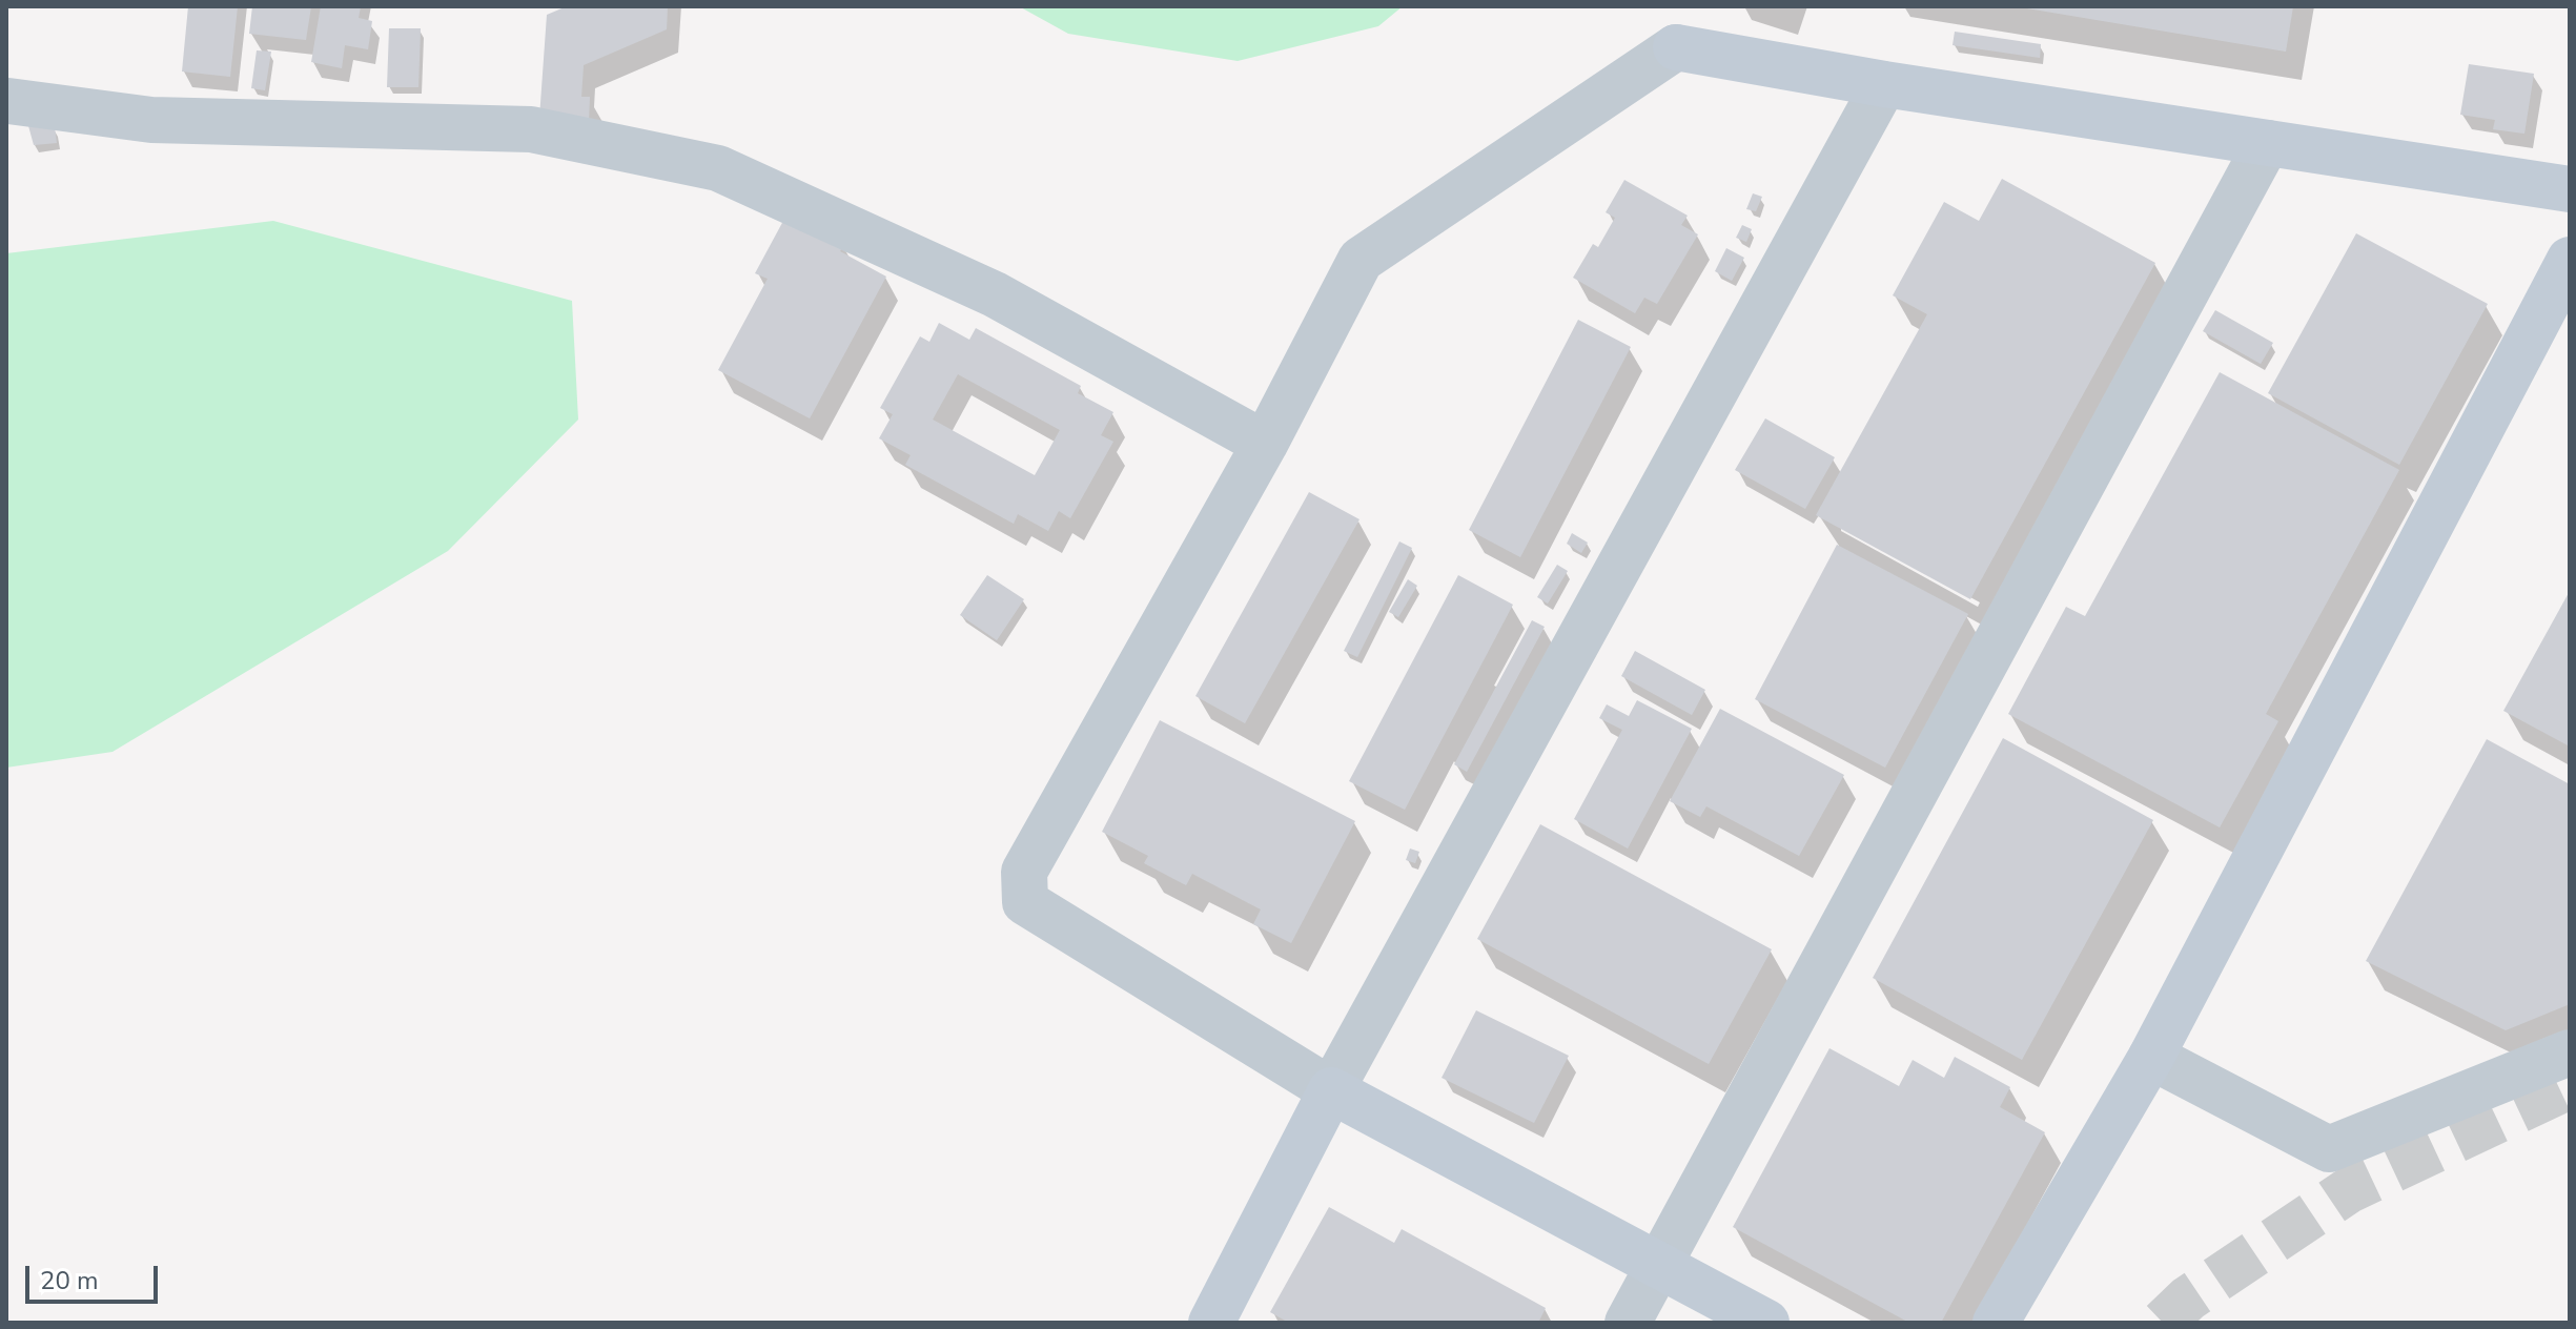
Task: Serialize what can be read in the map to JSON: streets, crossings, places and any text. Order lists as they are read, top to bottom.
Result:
{
  "scale_bar": "20 m"
}
